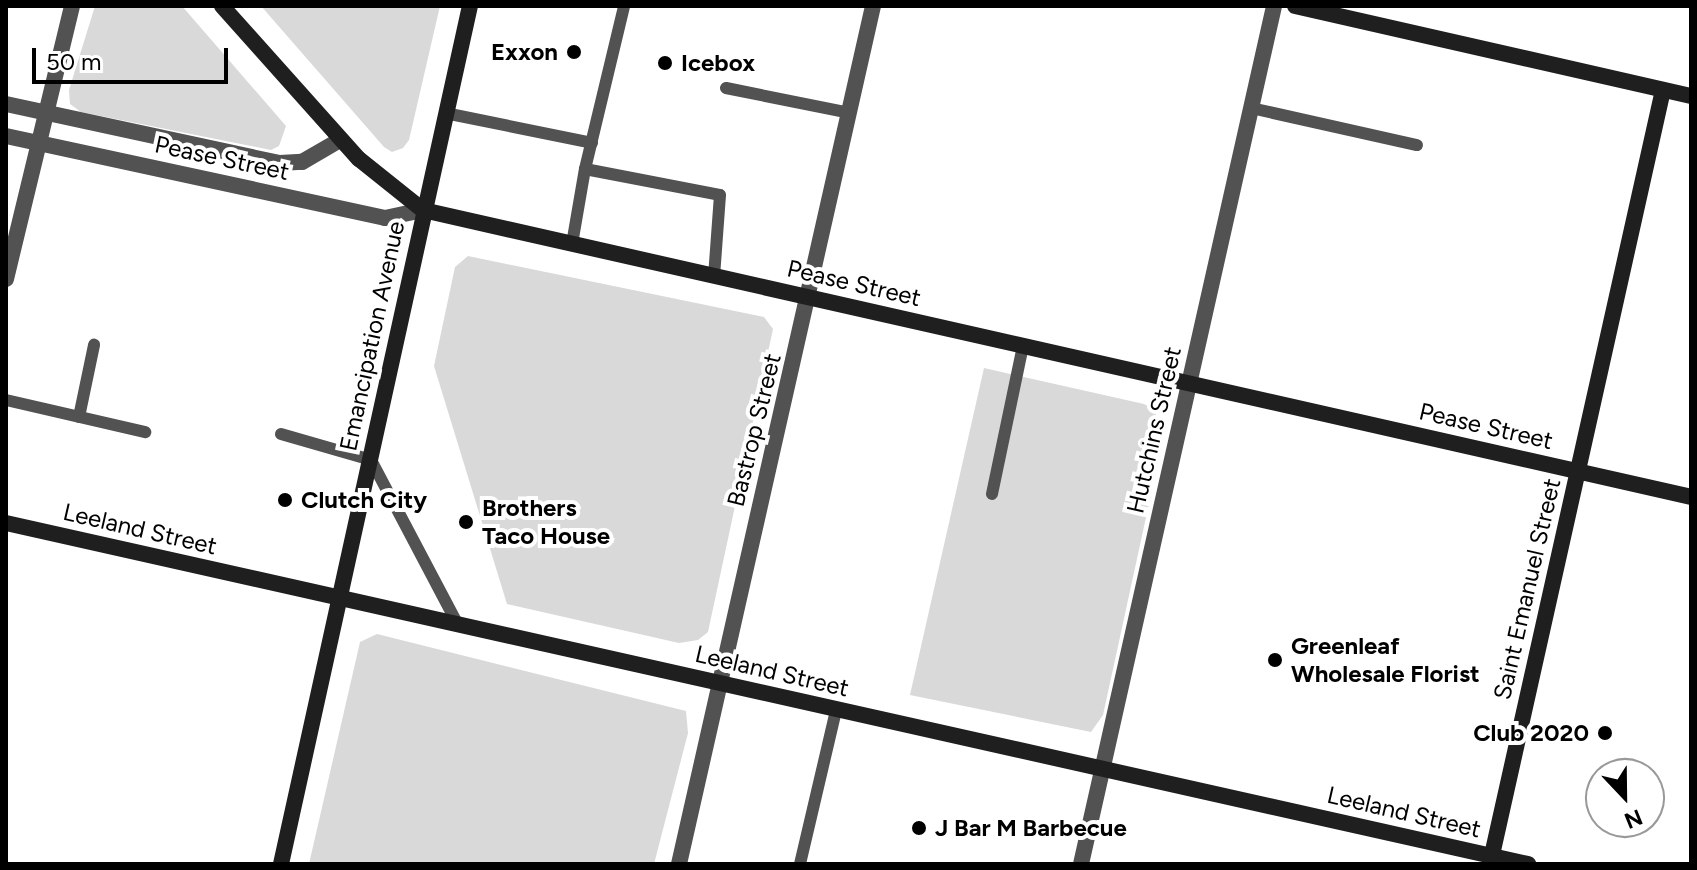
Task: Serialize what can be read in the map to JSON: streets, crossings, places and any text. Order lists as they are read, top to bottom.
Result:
{
  "streets": {
    "main road": [
      "Pease Street",
      "Emancipation Avenue",
      "Leeland Street",
      "Saint Emanuel Street"
    ],
    "street": ["Bastrop Street", "Hutchins Street"]
  },
  "crossings": [
    ["Pease Street", "Emancipation Avenue"],
    ["Pease Street", "Bastrop Street"],
    ["Pease Street", "Hutchins Street"],
    ["Pease Street", "Saint Emanuel Street"],
    ["Emancipation Avenue", "Leeland Street"],
    ["Bastrop Street", "Leeland Street"],
    ["Hutchins Street", "Leeland Street"],
    ["Leeland Street", "Saint Emanuel Street"]
  ],
  "places": [
    "Exxon",
    "Icebox",
    "Clutch City",
    "Brothers Taco House",
    "Greenleaf Wholesale Florist",
    "Club 2020",
    "J Bar M Barbecue"
  ],
  "scale_bar": "50 m",
  "north": "bottom"
}
